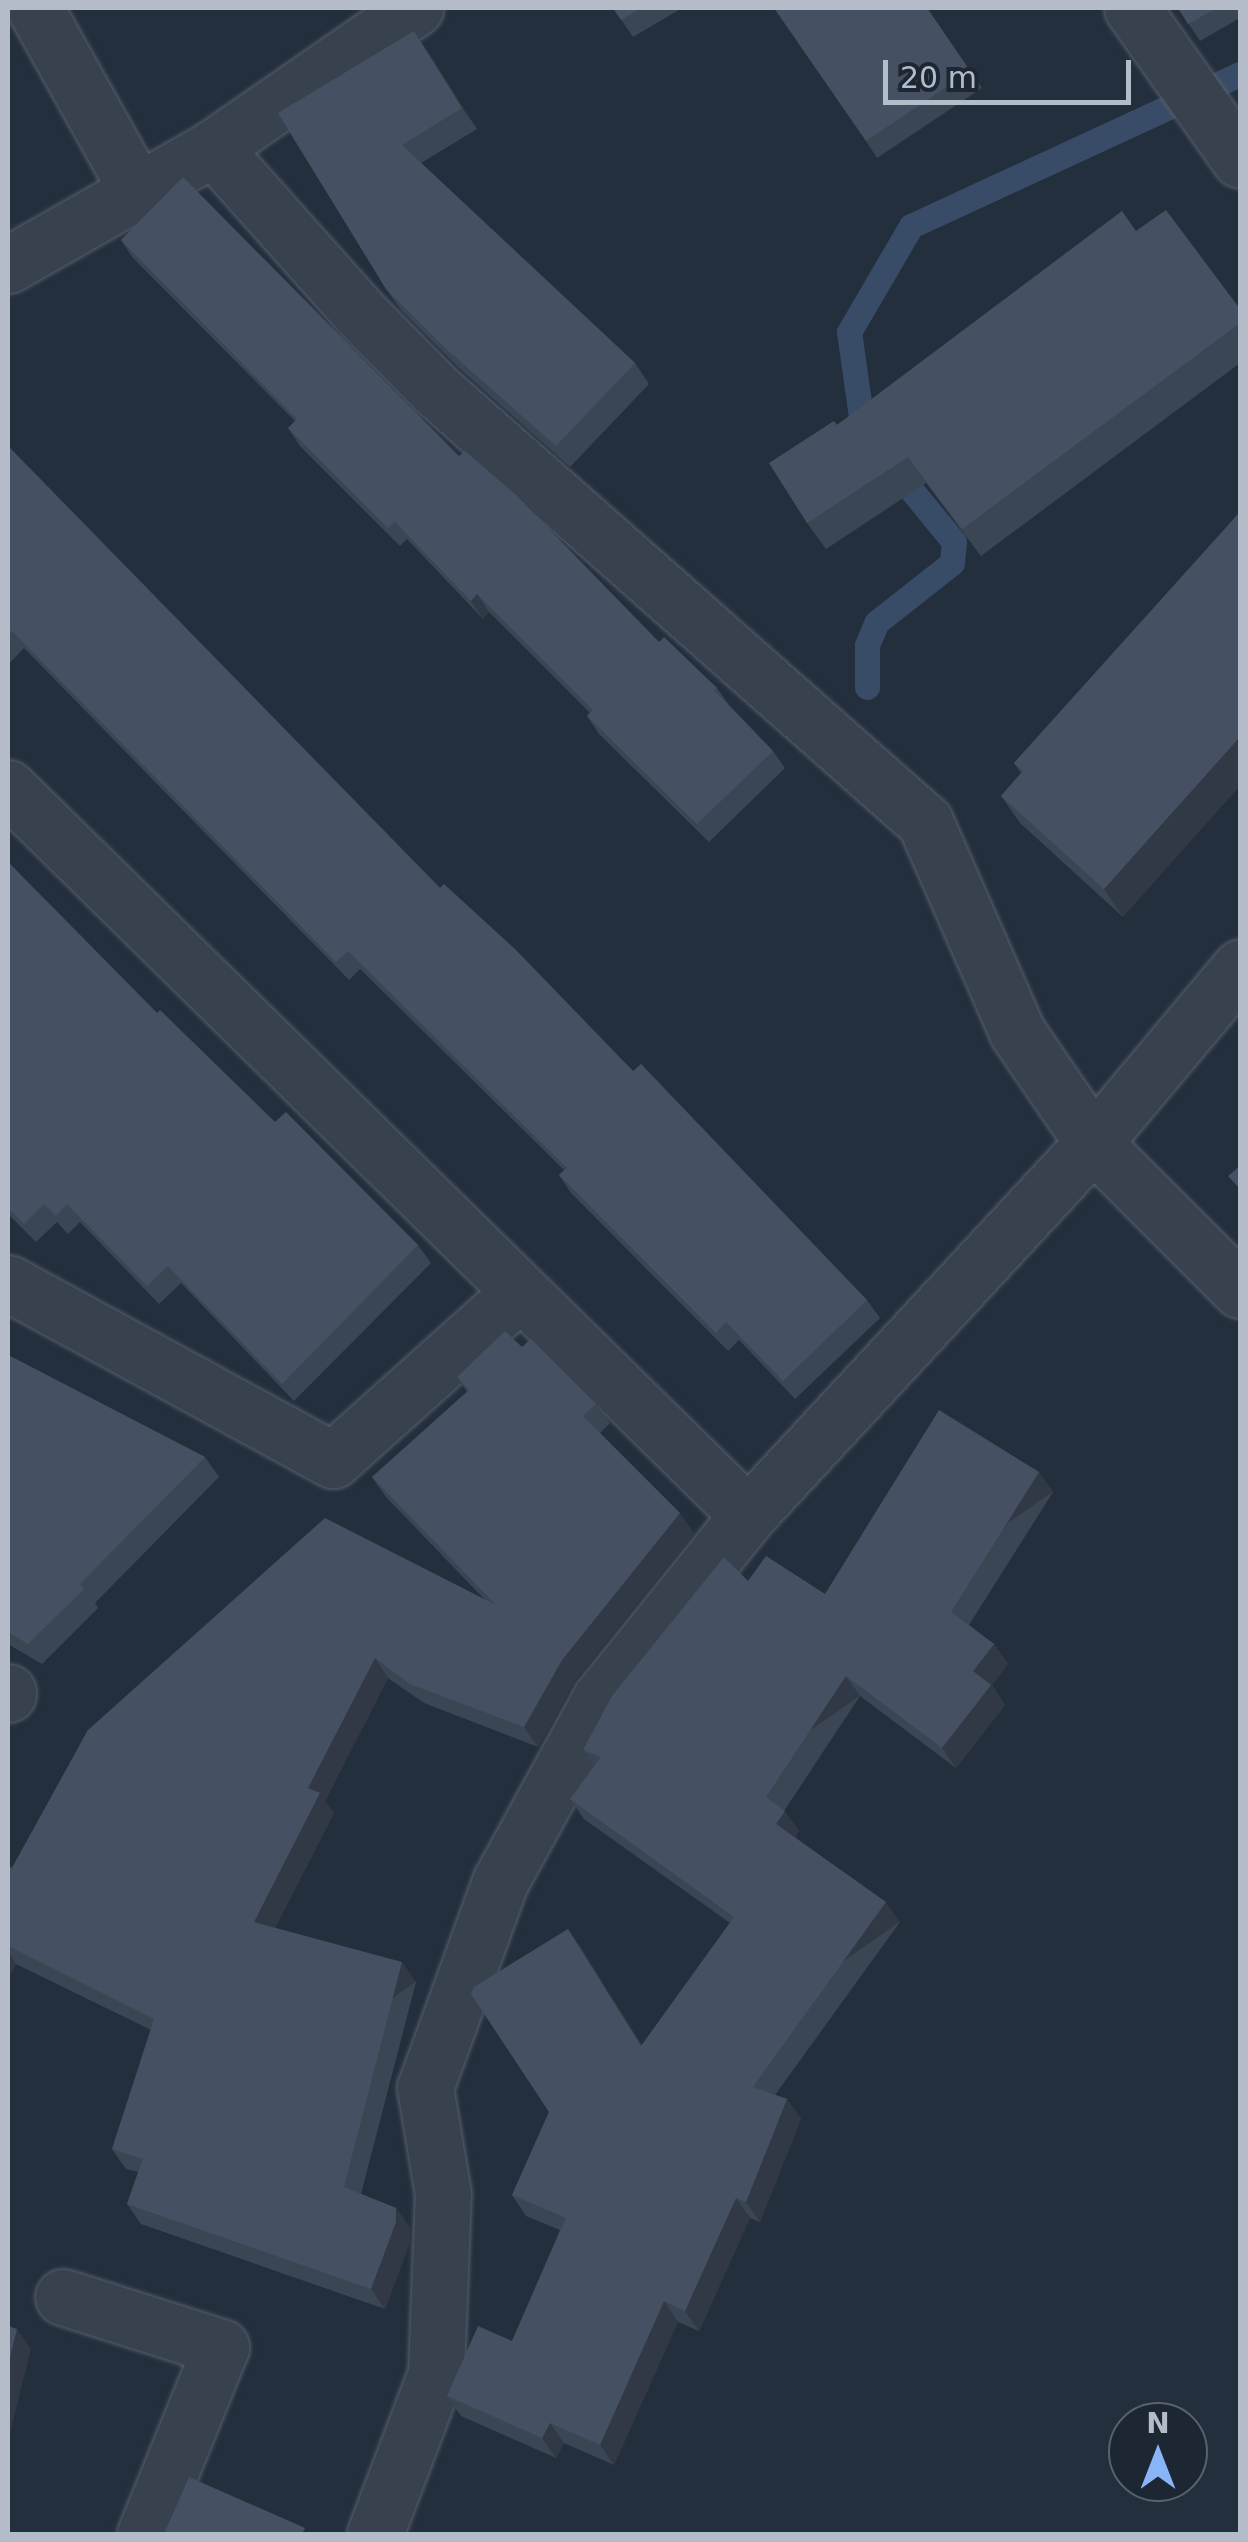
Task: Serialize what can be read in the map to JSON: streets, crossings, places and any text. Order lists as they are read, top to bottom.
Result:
{
  "scale_bar": "20 m",
  "north": "top"
}
